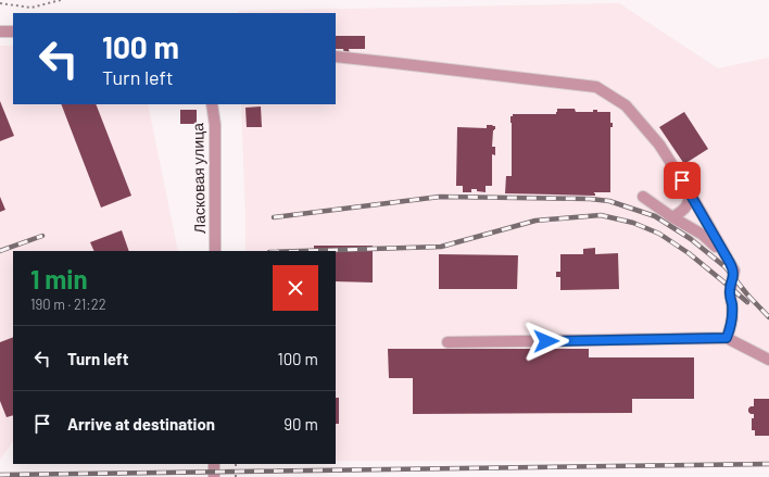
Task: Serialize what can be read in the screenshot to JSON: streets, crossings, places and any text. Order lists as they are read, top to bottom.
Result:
{
  "streets": {
    "street": ["Ласковая улица"]
  },
  "page": {
    "turn": ["100 m", "Turn left"],
    "heading": ["1 min", "190 m · 21:22"],
    "list": [
      {
        "name": "Turn left",
        "value": "100 m"
      },
      {
        "name": "Arrive at destination",
        "value": "90 m"
      }
    ]
  }
}
